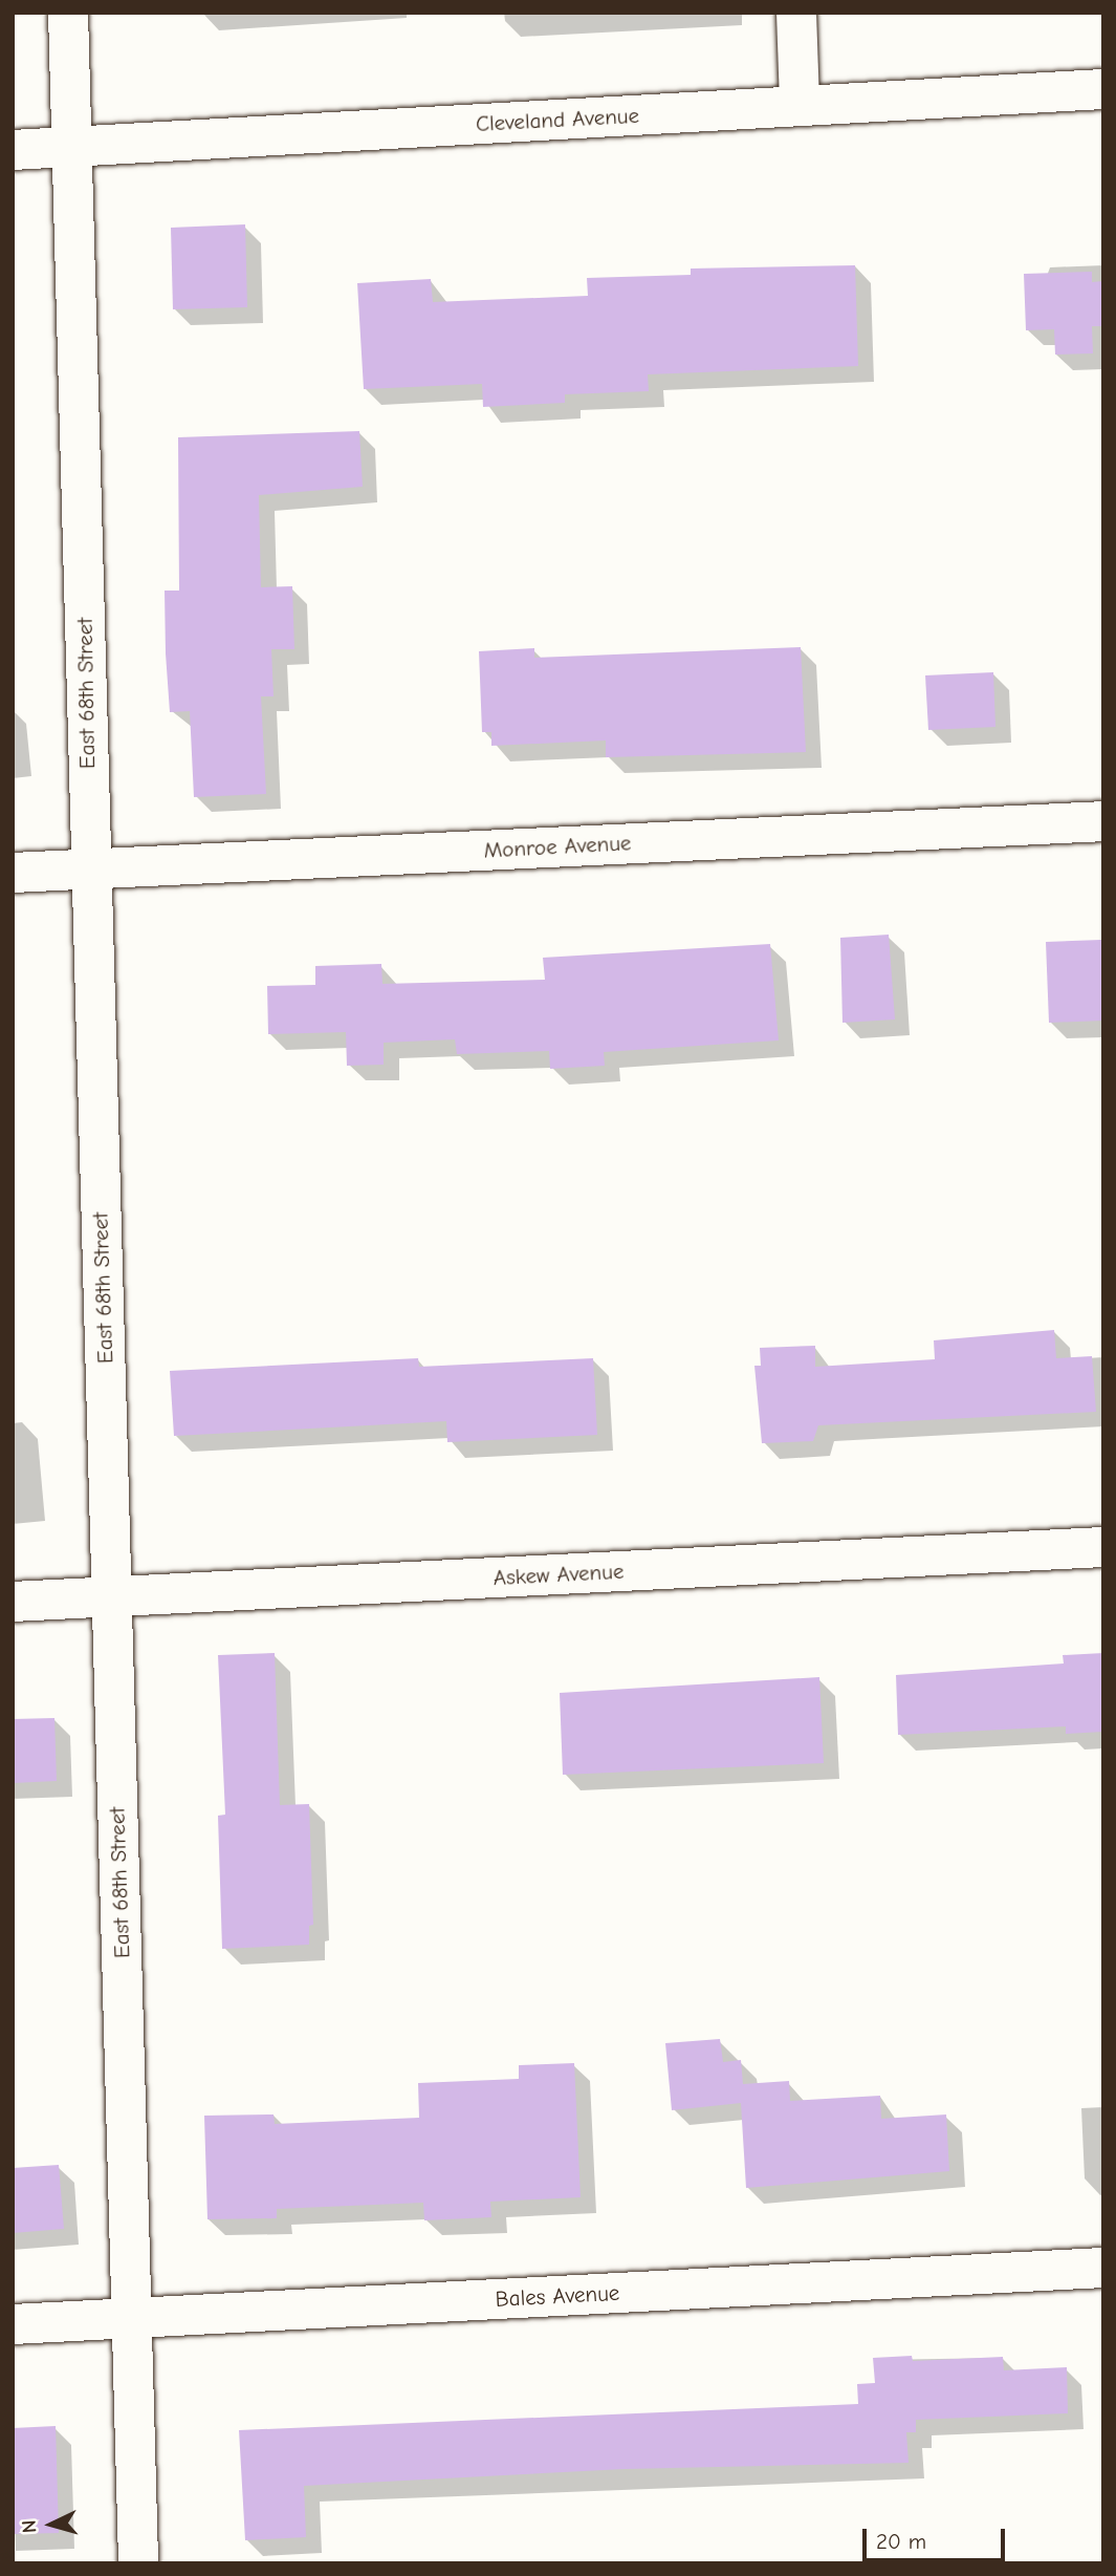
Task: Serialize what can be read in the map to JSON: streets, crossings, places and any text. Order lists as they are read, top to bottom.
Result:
{
  "streets": {
    "street": [
      "Cleveland Avenue",
      "East 68th Street",
      "Monroe Avenue",
      "Askew Avenue",
      "Bales Avenue"
    ]
  },
  "crossings": [
    ["Cleveland Avenue", "East 68th Street"],
    ["East 68th Street", "Monroe Avenue"],
    ["East 68th Street", "Askew Avenue"],
    ["East 68th Street", "Bales Avenue"]
  ],
  "scale_bar": "20 m",
  "north": "left"
}
